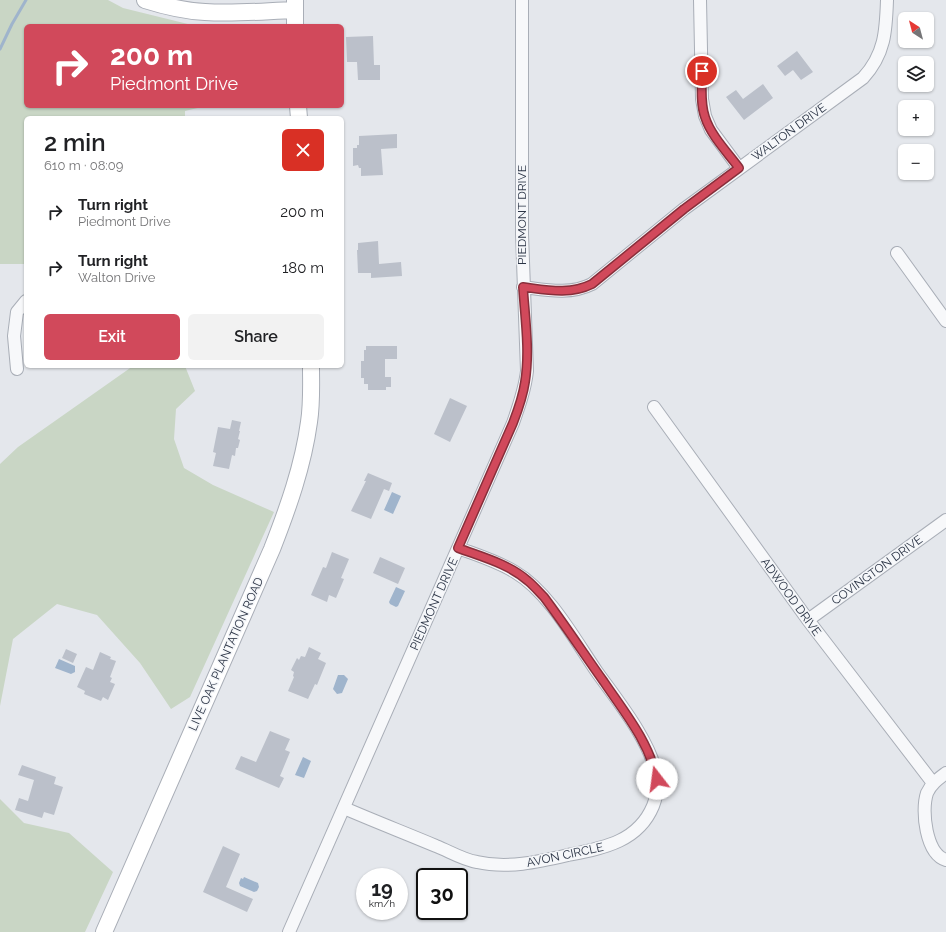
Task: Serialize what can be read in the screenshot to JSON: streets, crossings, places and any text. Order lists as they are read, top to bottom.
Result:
{
  "streets": {
    "street": [
      "WALTON DRIVE",
      "PIEDMONT DRIVE",
      "COVINGTON DRIVE",
      "ADWOOD DRIVE",
      "LIVE OAK PLANTATION ROAD",
      "AVON CIRCLE"
    ]
  },
  "crossings": [
    ["WALTON DRIVE", "PIEDMONT DRIVE"],
    ["PIEDMONT DRIVE", "AVON CIRCLE"],
    ["COVINGTON DRIVE", "ADWOOD DRIVE"]
  ],
  "north": "top left",
  "page": {
    "map_buttons": ["+", "−"],
    "turn": ["200 m", "Piedmont Drive"],
    "heading": ["2 min", "610 m · 08:09"],
    "list": [
      {
        "name": "Turn right",
        "note": "Piedmont Drive",
        "value": "200 m"
      },
      {
        "name": "Turn right",
        "note": "Walton Drive",
        "value": "180 m"
      }
    ],
    "buttons": ["Exit", "Share"],
    "speed": "19 km/h",
    "limit": "30"
  }
}
